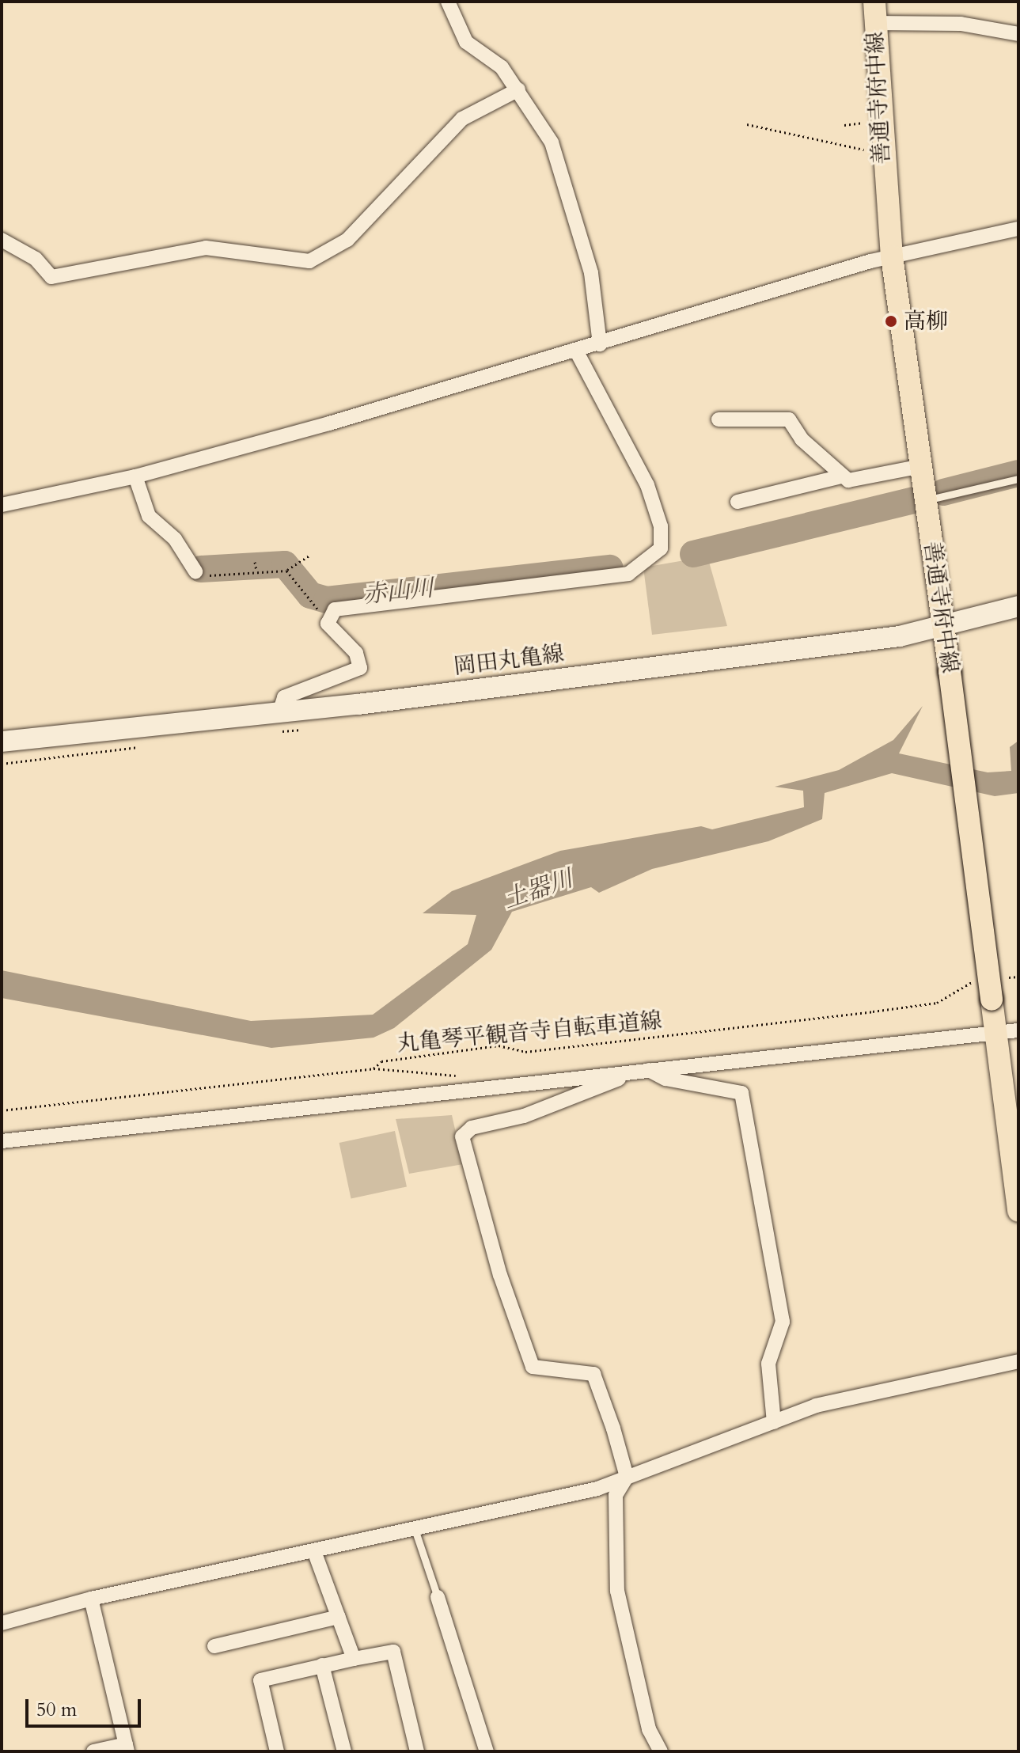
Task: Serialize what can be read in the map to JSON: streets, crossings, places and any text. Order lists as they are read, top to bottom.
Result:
{
  "streets": {
    "main road": ["善通寺府中線", "岡田丸亀線"],
    "path": ["丸亀琴平観音寺自転車道線"]
  },
  "crossings": [
    ["善通寺府中線", "岡田丸亀線"],
    ["善通寺府中線", "丸亀琴平観音寺自転車道線"]
  ],
  "water": ["赤山川", "土器川"],
  "places": ["高柳"],
  "scale_bar": "50 m"
}
